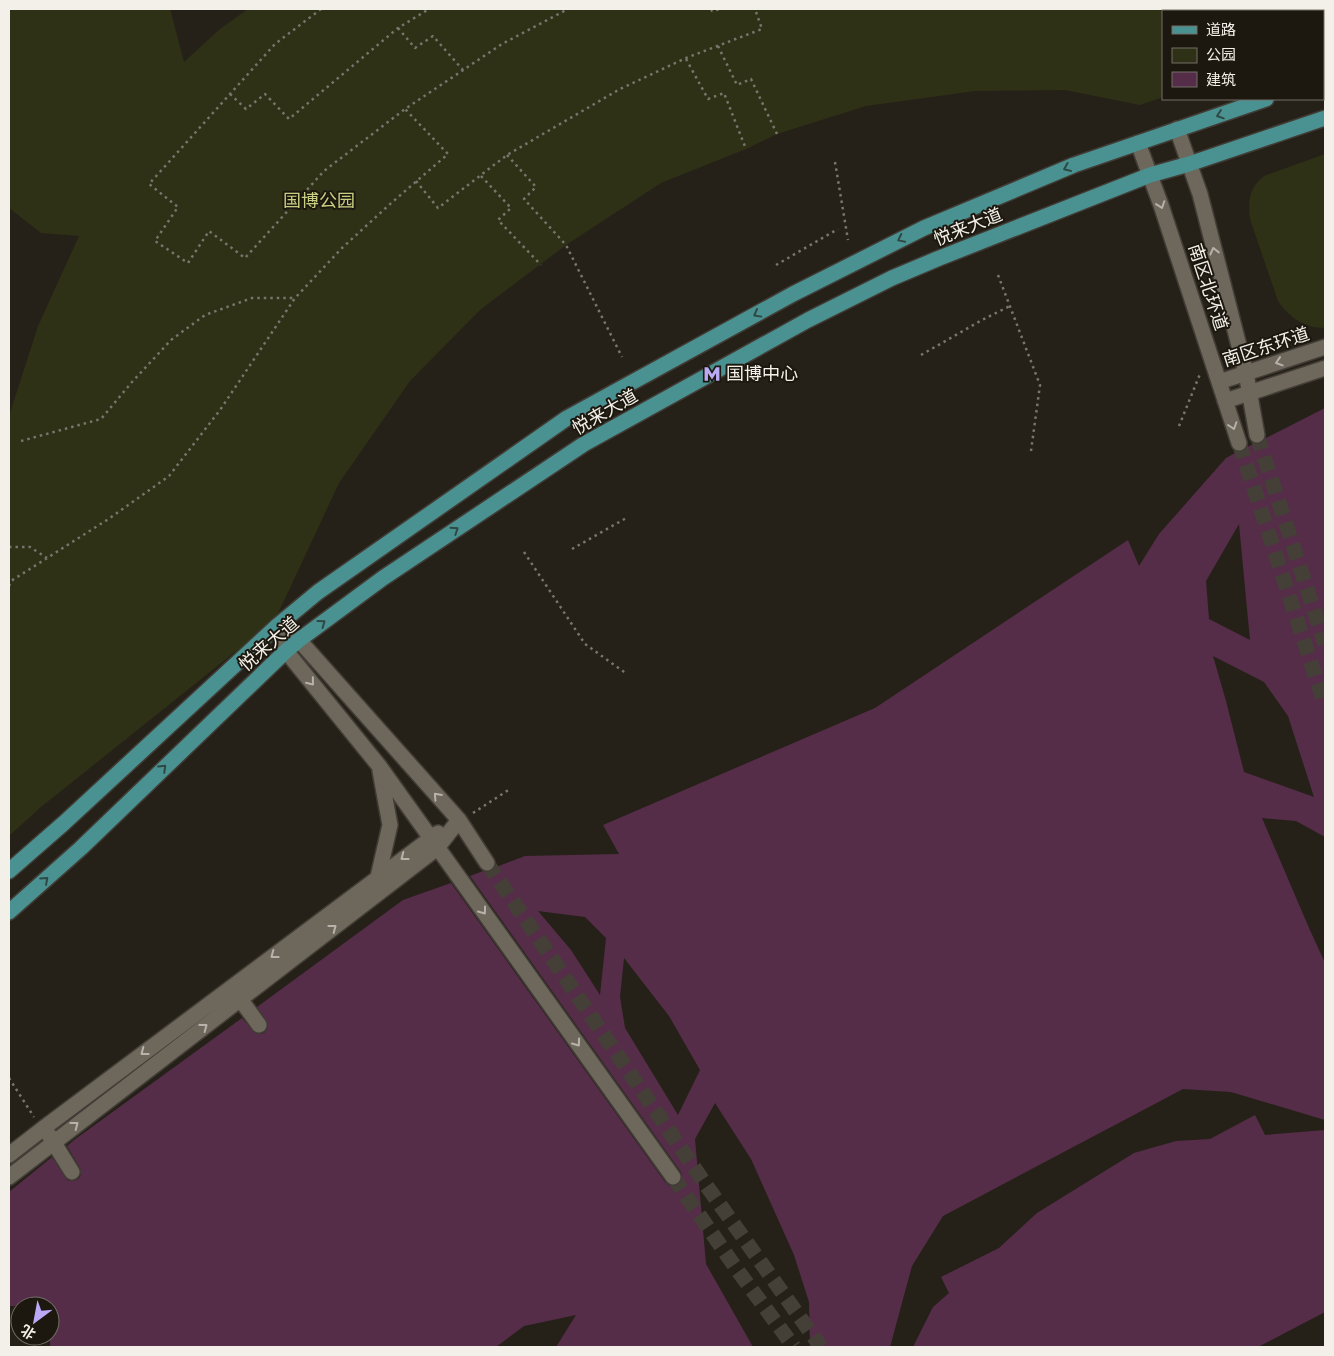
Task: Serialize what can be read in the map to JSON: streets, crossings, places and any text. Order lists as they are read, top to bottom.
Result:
{
  "streets": {
    "main road": ["悦来大道"],
    "street": ["南区北环道", "南区东环道"]
  },
  "crossings": [
    ["悦来大道", "南区北环道"],
    ["南区北环道", "南区东环道"]
  ],
  "parks": ["国博公园"],
  "places": {
    "metro station": ["国博中心"]
  },
  "legend": ["道路", "公园", "建筑"],
  "north": "bottom left"
}
